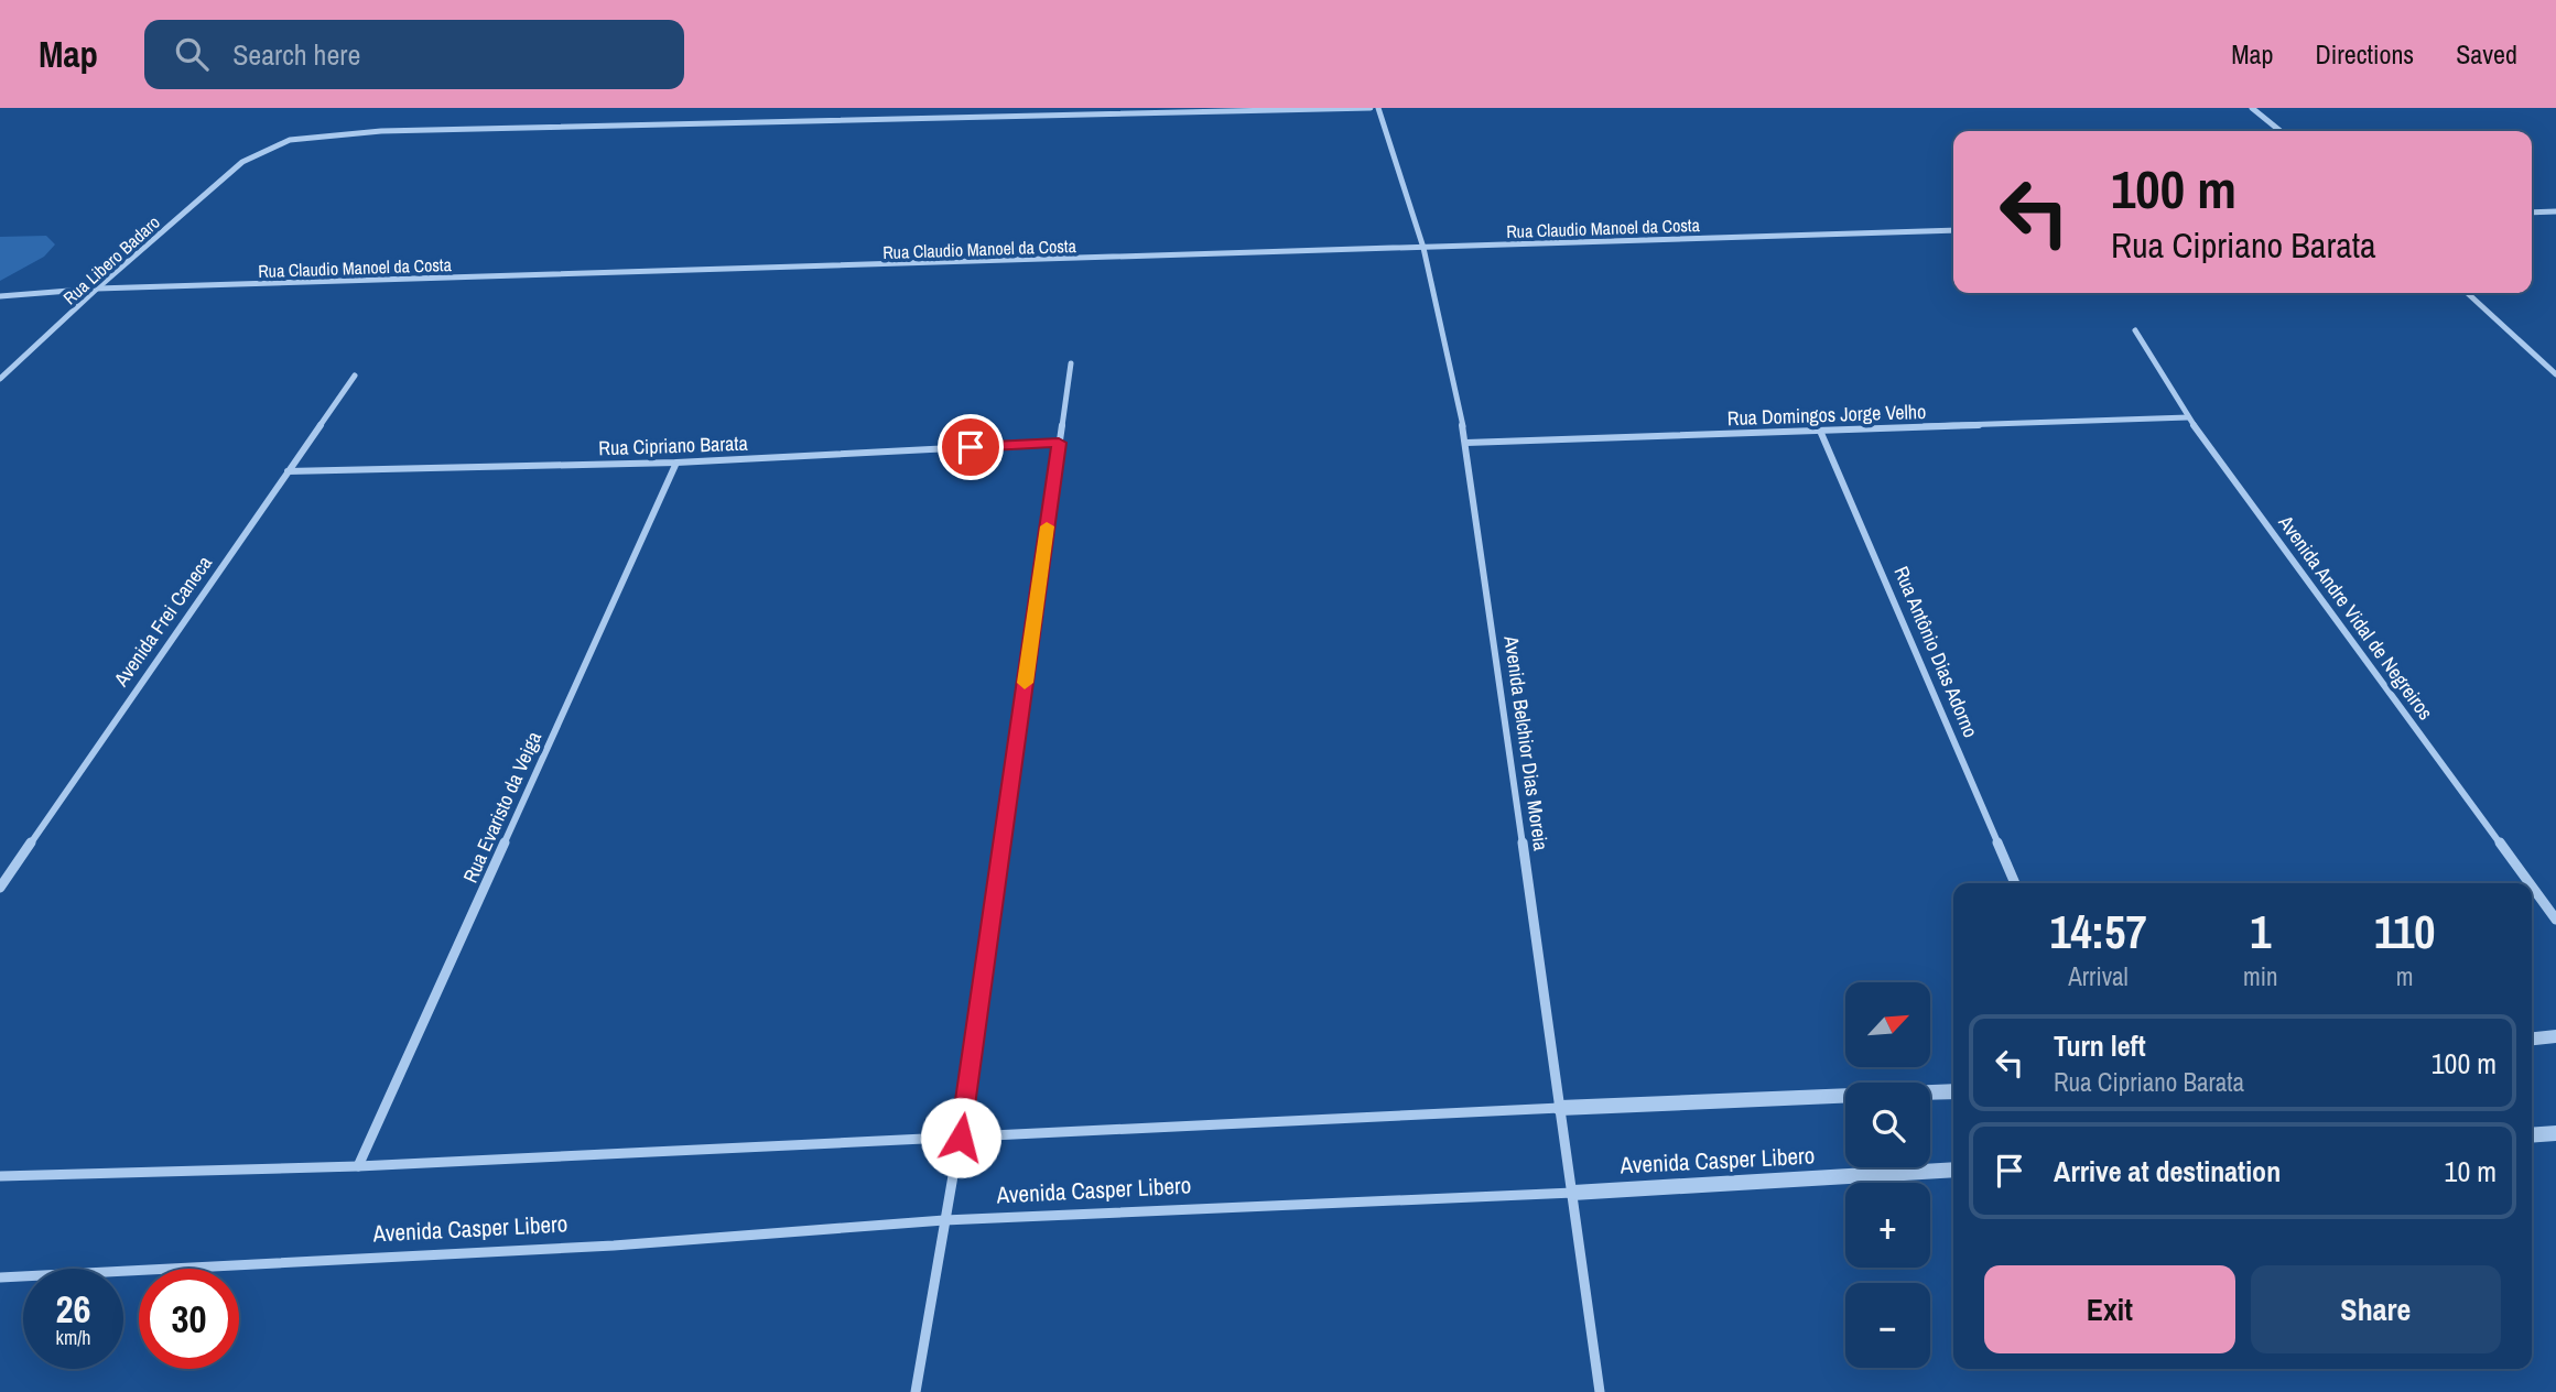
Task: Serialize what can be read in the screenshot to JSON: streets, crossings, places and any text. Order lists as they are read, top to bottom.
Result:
{
  "streets": {
    "street": [
      "Rua Claudio Manoel da Costa",
      "Rua Libero Badaro",
      "Rua Domingos Jorge Velho",
      "Rua Cipriano Barata",
      "Avenida Andre Vidal de Negreiros",
      "Avenida Frei Caneca",
      "Rua Antônio Dias Adorno",
      "Avenida Belchior Dias Moreia",
      "Rua Evaristo da Veiga",
      "Avenida Casper Libero"
    ]
  },
  "crossings": [
    ["Rua Claudio Manoel da Costa", "Rua Libero Badaro"],
    ["Rua Claudio Manoel da Costa", "Avenida Belchior Dias Moreia"],
    ["Rua Domingos Jorge Velho", "Avenida Andre Vidal de Negreiros"],
    ["Rua Domingos Jorge Velho", "Rua Antônio Dias Adorno"],
    ["Rua Domingos Jorge Velho", "Avenida Belchior Dias Moreia"],
    ["Rua Cipriano Barata", "Avenida Frei Caneca"],
    ["Rua Cipriano Barata", "Rua Evaristo da Veiga"],
    ["Avenida Belchior Dias Moreia", "Avenida Casper Libero"]
  ],
  "north": "top right",
  "page": {
    "header": "Map",
    "search": "Search here",
    "nav": ["Map", "Directions", "Saved"],
    "turn": ["100 m", "Rua Cipriano Barata"],
    "eta": [
      "14:57",
      "Arrival",
      "1",
      "min",
      "110",
      "m"
    ],
    "map_buttons": ["+", "−"],
    "list": [
      {
        "name": "Turn left",
        "note": "Rua Cipriano Barata",
        "value": "100 m"
      },
      {
        "name": "Arrive at destination",
        "value": "10 m"
      }
    ],
    "buttons": ["Exit", "Share"],
    "speed": "26 km/h",
    "limit": "30"
  }
}
